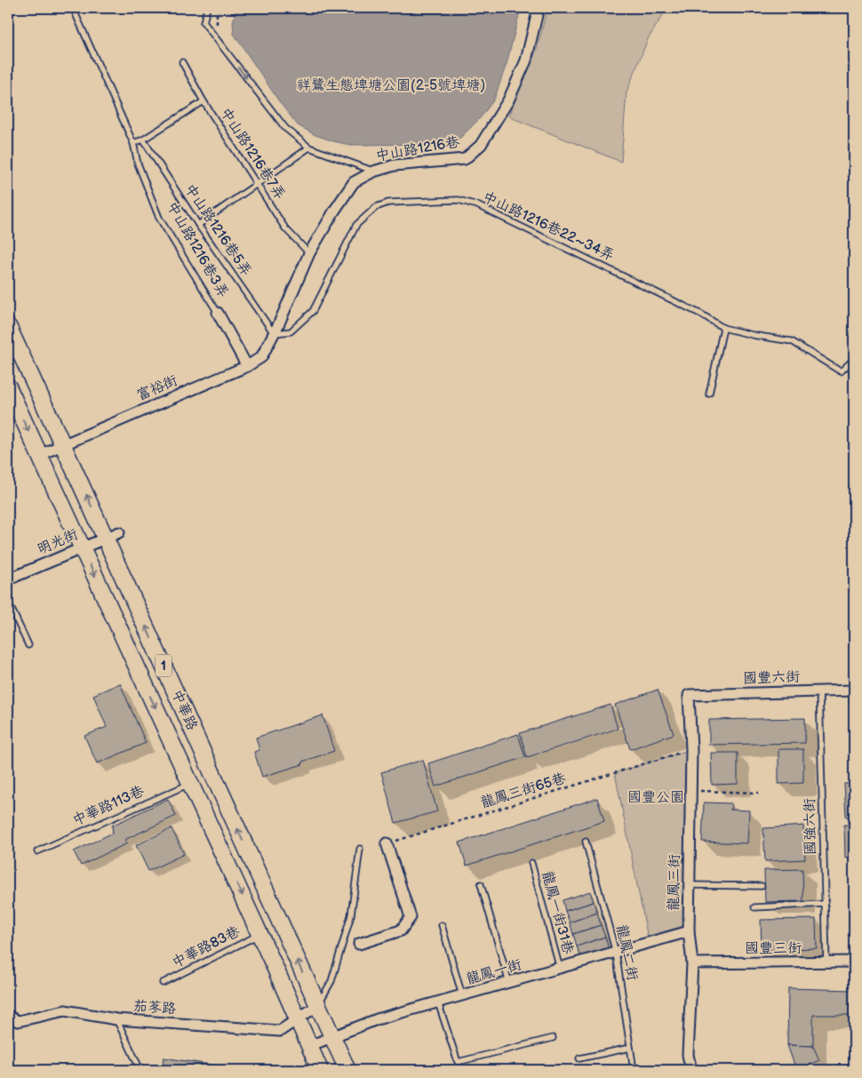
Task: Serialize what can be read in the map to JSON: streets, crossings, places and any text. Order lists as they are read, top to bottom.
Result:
{
  "streets": {
    "main road": ["1", "中華路"],
    "street": [
      "中山路1216巷",
      "中山路1216巷3弄",
      "富裕街",
      "明光街",
      "國豐六街",
      "龍鳳三街",
      "國豐三街",
      "龍鳳一街",
      "茄苳路"
    ],
    "lane": [
      "中山路1216巷7弄",
      "中山路1216巷22~34弄",
      "中山路1216巷5弄",
      "中華路113巷",
      "國強六街",
      "龍鳳一街31巷",
      "中華路83巷",
      "龍鳳二街"
    ],
    "path": ["龍鳳三街65巷"]
  },
  "crossings": [
    ["中山路1216巷", "中山路1216巷7弄"],
    ["中山路1216巷", "中山路1216巷22~34弄"],
    ["中山路1216巷", "中山路1216巷5弄"],
    ["中山路1216巷", "富裕街"],
    ["中山路1216巷22~34弄", "中山路1216巷5弄"],
    ["中山路1216巷22~34弄", "富裕街"],
    ["中山路1216巷5弄", "富裕街"],
    ["中山路1216巷3弄", "富裕街"],
    ["富裕街", "中華路"],
    ["明光街", "中華路"],
    ["國豐六街", "國強六街"],
    ["國豐六街", "龍鳳三街"],
    ["中華路", "中華路113巷"],
    ["中華路", "中華路83巷"],
    ["中華路", "龍鳳一街"],
    ["中華路", "茄苳路"],
    ["龍鳳三街65巷", "龍鳳三街"],
    ["國強六街", "國豐三街"],
    ["龍鳳三街", "國豐三街"],
    ["龍鳳三街", "龍鳳一街"],
    ["龍鳳一街31巷", "龍鳳一街"],
    ["龍鳳二街", "龍鳳一街"]
  ],
  "parks": ["祥鷺生態埤塘公園(2-5號埤塘)", "國豐公園"]
}
